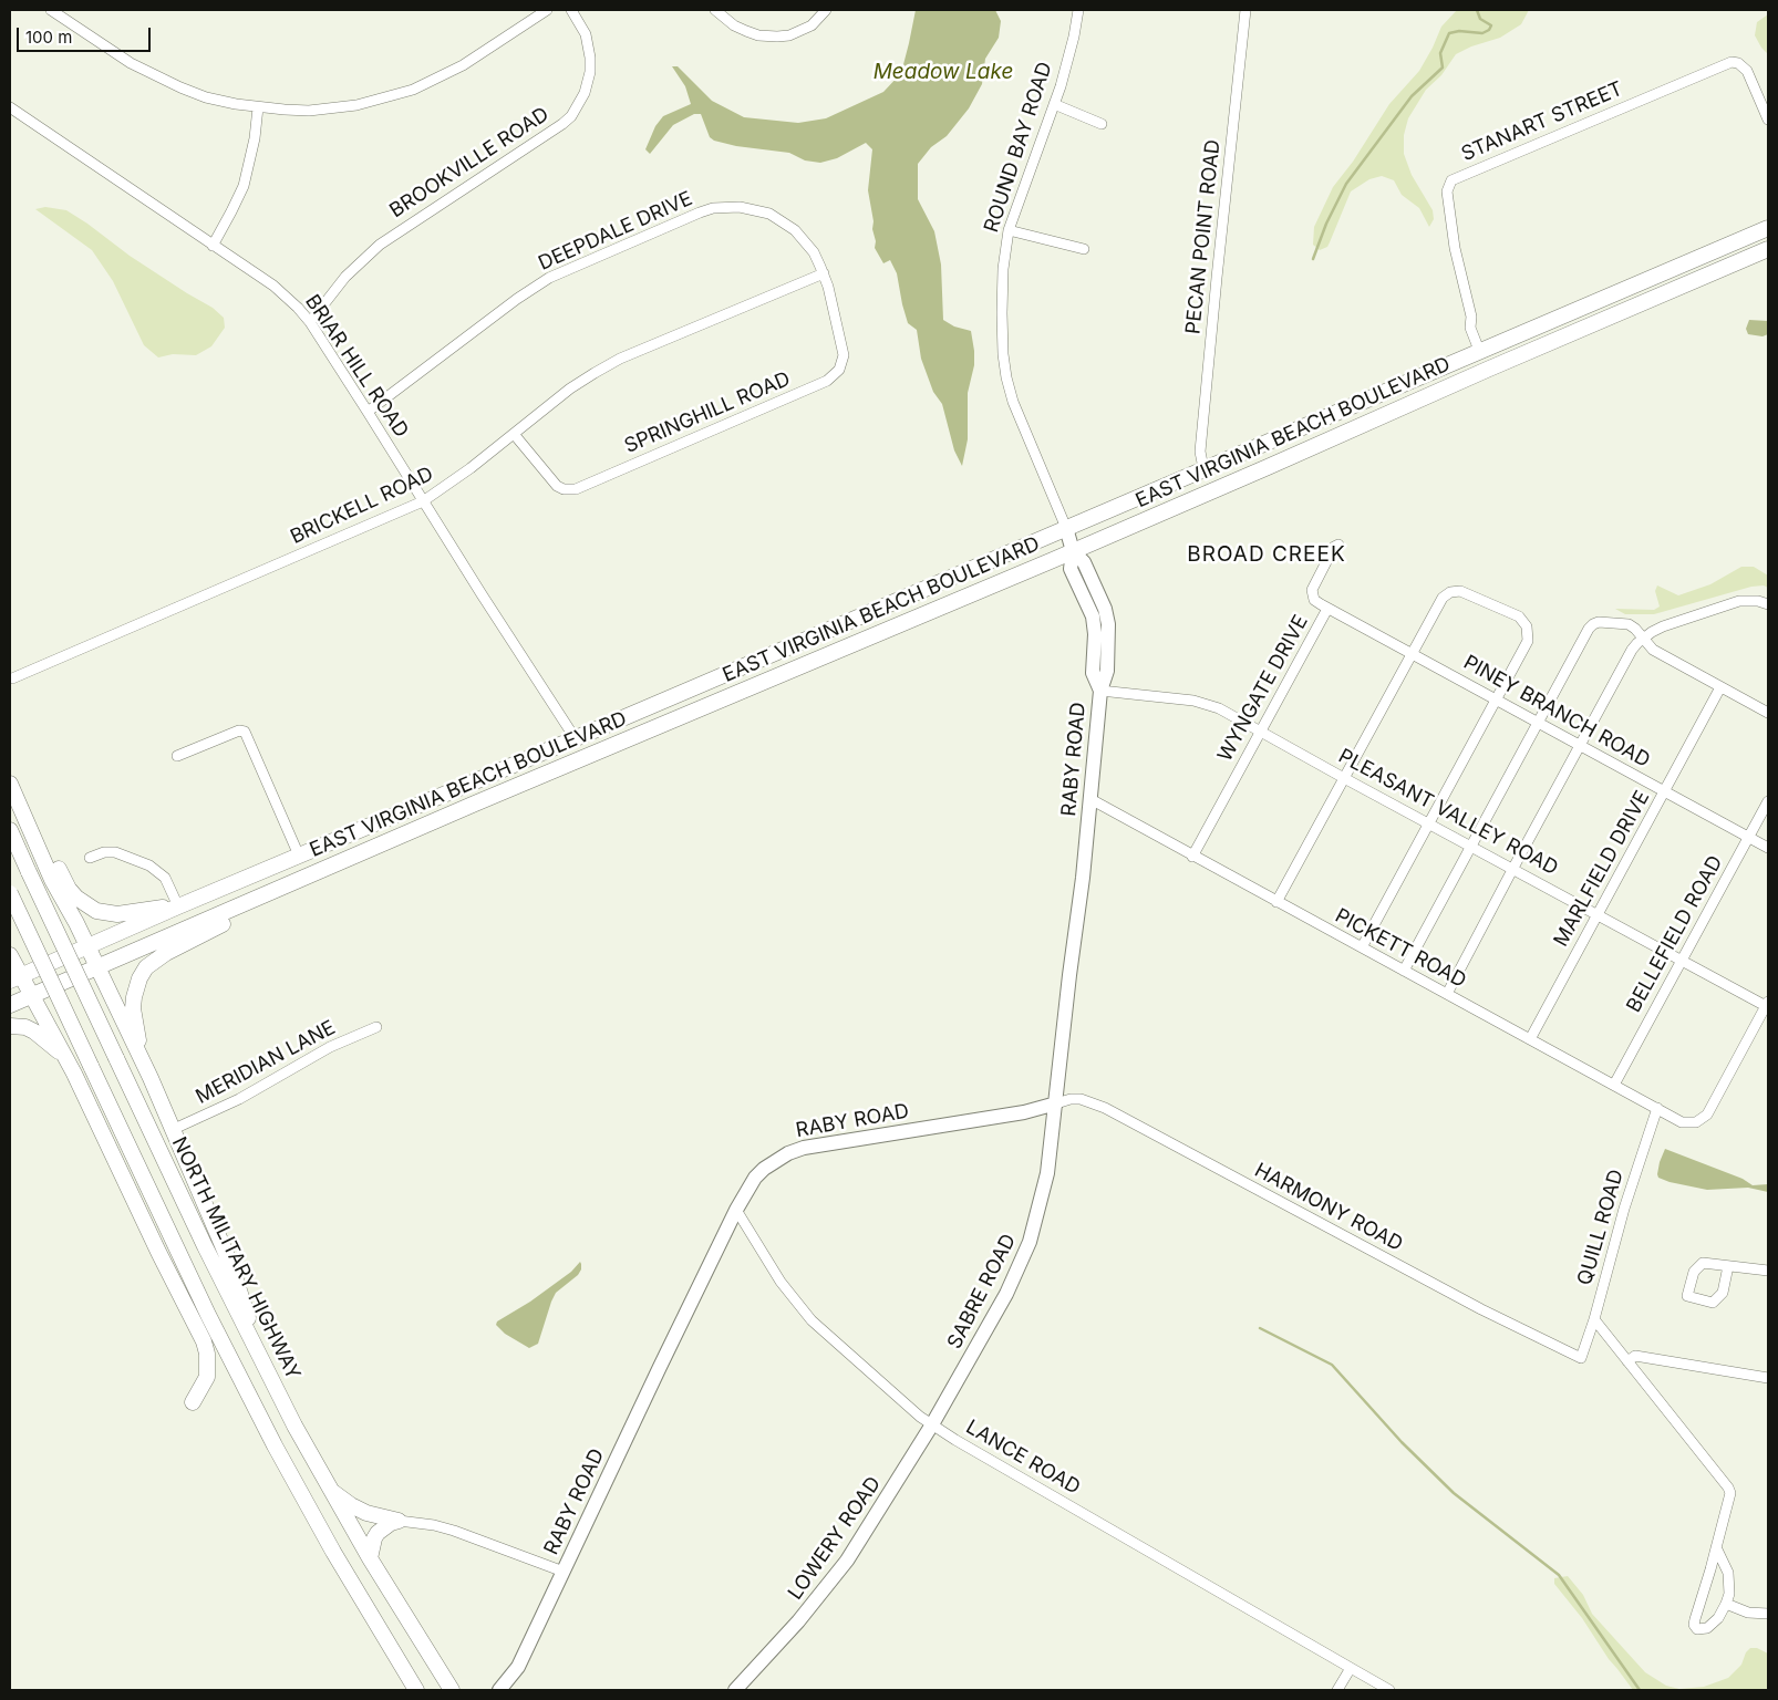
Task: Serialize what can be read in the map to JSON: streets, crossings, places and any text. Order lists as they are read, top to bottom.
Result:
{
  "streets": {
    "main road": ["EAST VIRGINIA BEACH BOULEVARD", "NORTH MILITARY HIGHWAY"],
    "street": [
      "STANART STREET",
      "ROUND BAY ROAD",
      "BROOKVILLE ROAD",
      "DEEPDALE DRIVE",
      "PECAN POINT ROAD",
      "BRIAR HILL ROAD",
      "SPRINGHILL ROAD",
      "BRICKELL ROAD",
      "WYNGATE DRIVE",
      "PINEY BRANCH ROAD",
      "RABY ROAD",
      "PLEASANT VALLEY ROAD",
      "MARLFIELD DRIVE",
      "BELLEFIELD ROAD",
      "PICKETT ROAD",
      "MERIDIAN LANE",
      "HARMONY ROAD",
      "QUILL ROAD",
      "SABRE ROAD",
      "LANCE ROAD",
      "LOWERY ROAD"
    ]
  },
  "crossings": [
    ["STANART STREET", "EAST VIRGINIA BEACH BOULEVARD"],
    ["ROUND BAY ROAD", "EAST VIRGINIA BEACH BOULEVARD"],
    ["ROUND BAY ROAD", "RABY ROAD"],
    ["BROOKVILLE ROAD", "BRIAR HILL ROAD"],
    ["DEEPDALE DRIVE", "BRIAR HILL ROAD"],
    ["DEEPDALE DRIVE", "SPRINGHILL ROAD"],
    ["DEEPDALE DRIVE", "BRICKELL ROAD"],
    ["PECAN POINT ROAD", "EAST VIRGINIA BEACH BOULEVARD"],
    ["BRIAR HILL ROAD", "EAST VIRGINIA BEACH BOULEVARD"],
    ["BRIAR HILL ROAD", "BRICKELL ROAD"],
    ["SPRINGHILL ROAD", "BRICKELL ROAD"],
    ["EAST VIRGINIA BEACH BOULEVARD", "RABY ROAD"],
    ["WYNGATE DRIVE", "PINEY BRANCH ROAD"],
    ["WYNGATE DRIVE", "PLEASANT VALLEY ROAD"],
    ["WYNGATE DRIVE", "PICKETT ROAD"],
    ["PINEY BRANCH ROAD", "MARLFIELD DRIVE"],
    ["PINEY BRANCH ROAD", "BELLEFIELD ROAD"],
    ["RABY ROAD", "PLEASANT VALLEY ROAD"],
    ["RABY ROAD", "PICKETT ROAD"],
    ["RABY ROAD", "HARMONY ROAD"],
    ["RABY ROAD", "SABRE ROAD"],
    ["RABY ROAD", "LANCE ROAD"],
    ["PLEASANT VALLEY ROAD", "MARLFIELD DRIVE"],
    ["PLEASANT VALLEY ROAD", "BELLEFIELD ROAD"],
    ["PLEASANT VALLEY ROAD", "PICKETT ROAD"],
    ["MARLFIELD DRIVE", "PICKETT ROAD"],
    ["BELLEFIELD ROAD", "PICKETT ROAD"],
    ["PICKETT ROAD", "QUILL ROAD"],
    ["HARMONY ROAD", "QUILL ROAD"],
    ["HARMONY ROAD", "SABRE ROAD"],
    ["SABRE ROAD", "LANCE ROAD"],
    ["SABRE ROAD", "LOWERY ROAD"],
    ["LANCE ROAD", "LOWERY ROAD"]
  ],
  "districts": ["BROAD CREEK"],
  "water": ["Meadow Lake"],
  "scale_bar": "100 m"
}
